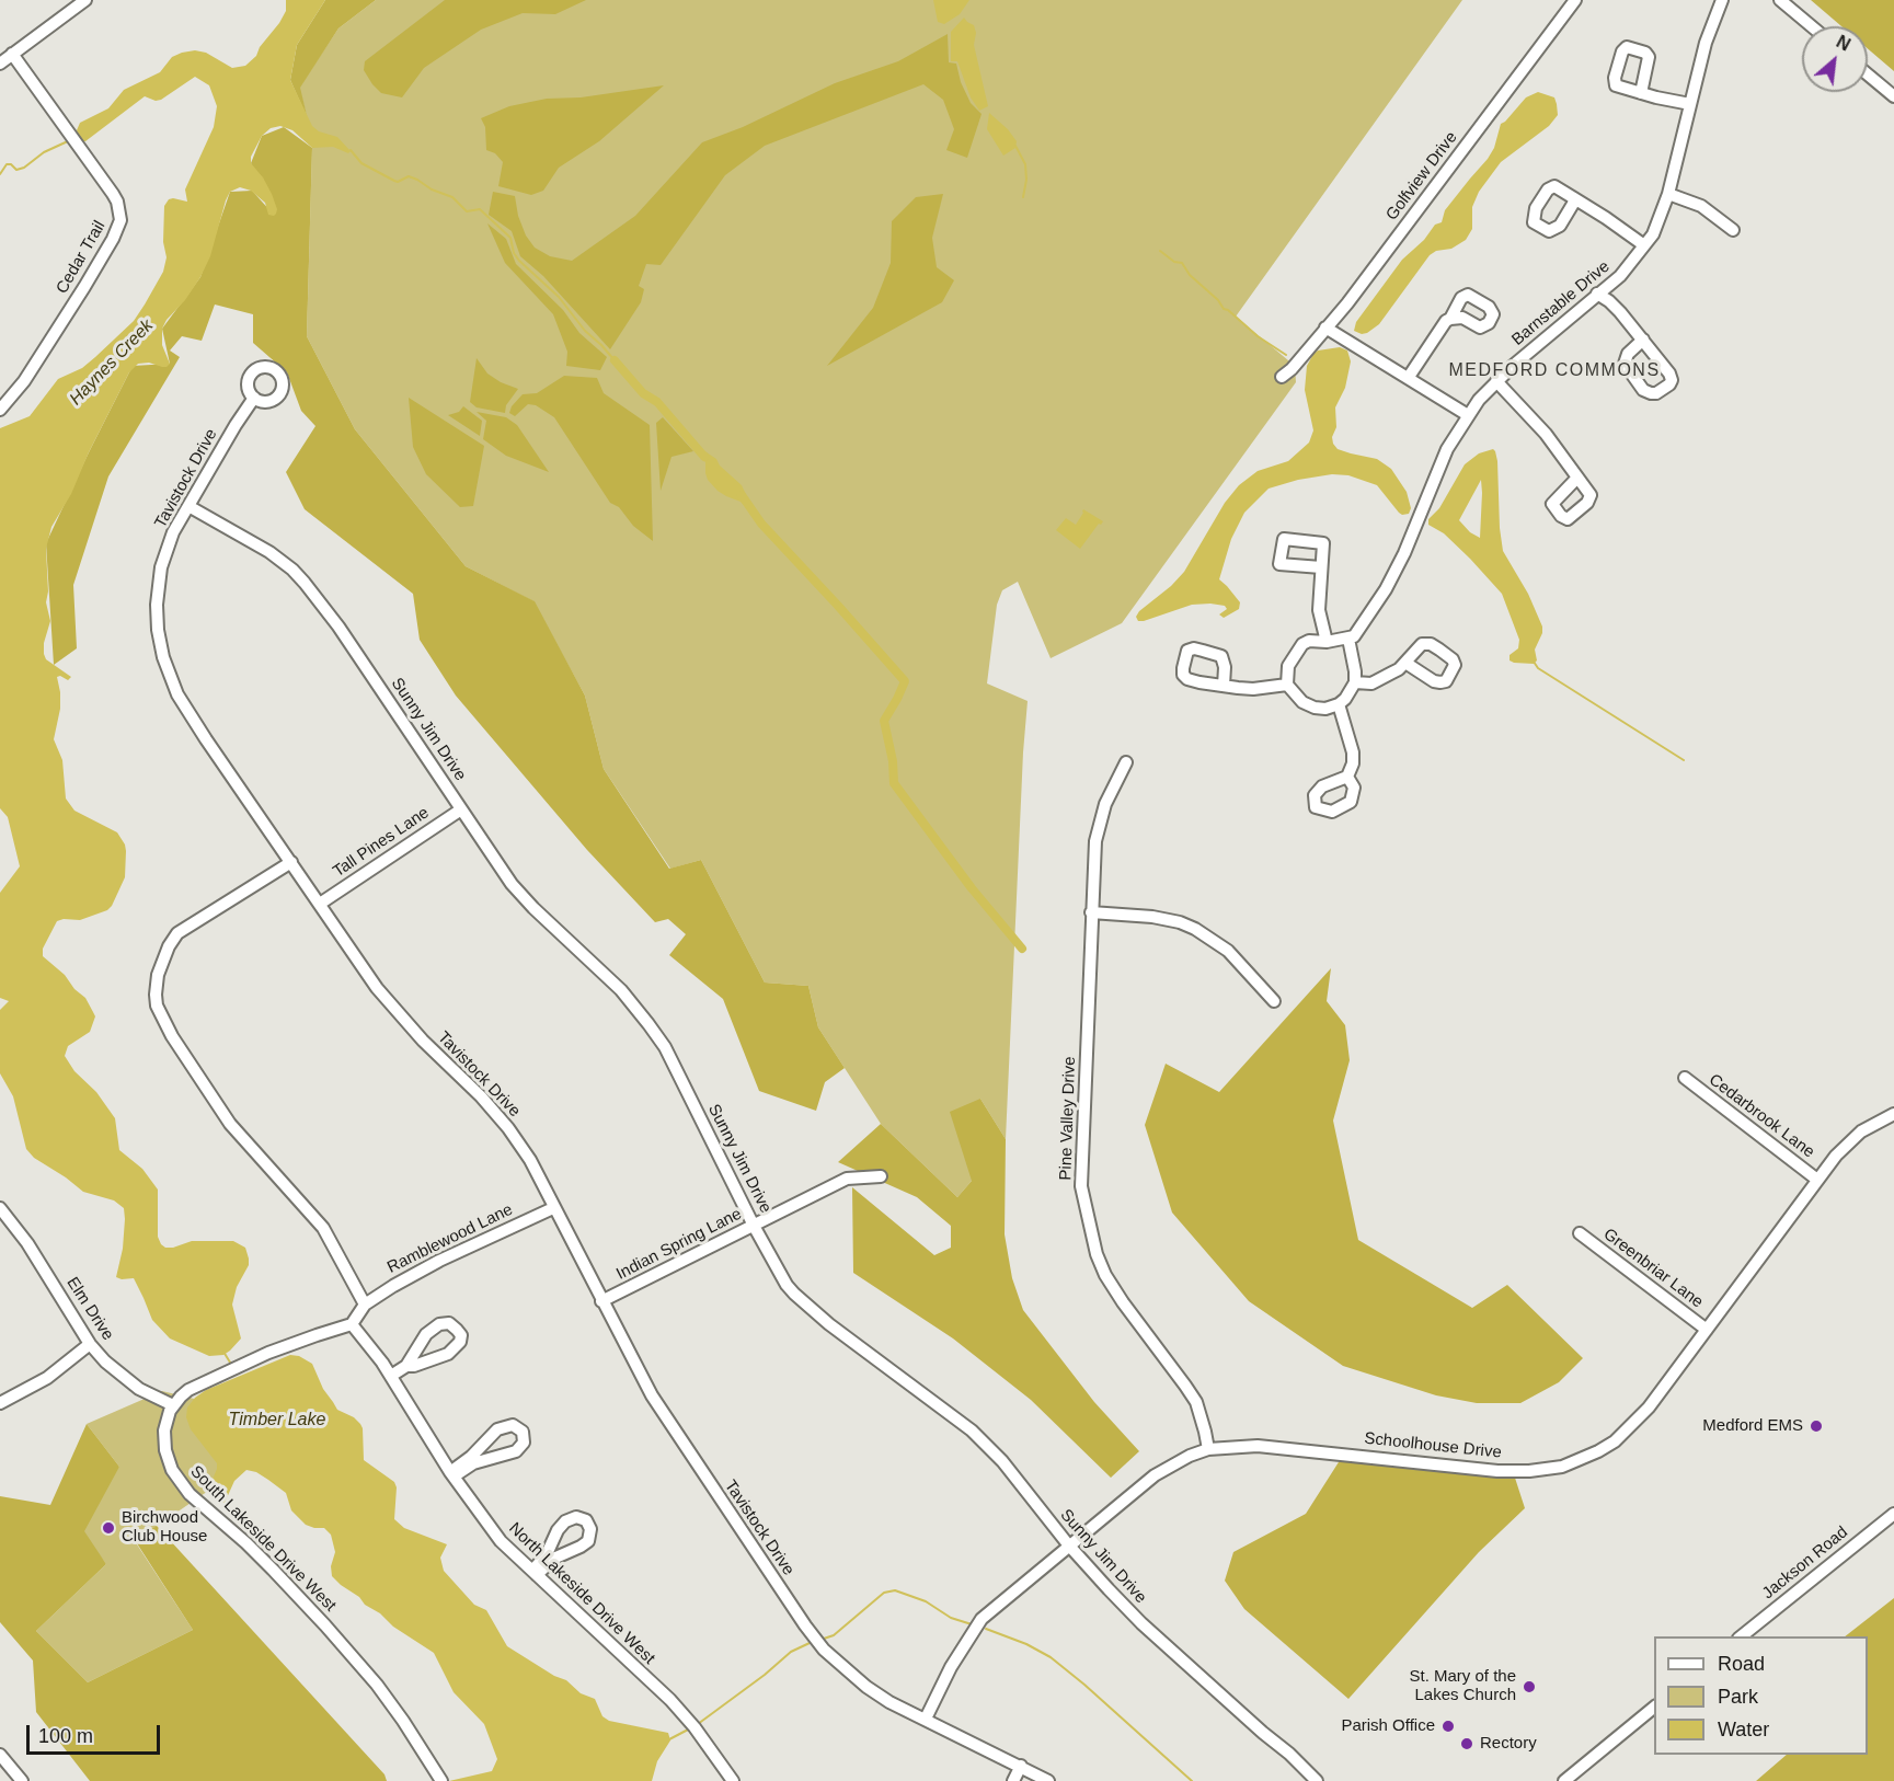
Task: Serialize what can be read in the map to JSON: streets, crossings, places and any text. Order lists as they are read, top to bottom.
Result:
{
  "streets": {
    "street": [
      "Golfview Drive",
      "Cedar Trail",
      "Barnstable Drive",
      "Tavistock Drive",
      "Sunny Jim Drive",
      "Tall Pines Lane",
      "Cedarbrook Lane",
      "Pine Valley Drive",
      "Ramblewood Lane",
      "Indian Spring Lane",
      "Greenbriar Lane",
      "Elm Drive",
      "Schoolhouse Drive",
      "South Lakeside Drive West",
      "Jackson Road",
      "North Lakeside Drive West"
    ]
  },
  "crossings": [
    ["Tavistock Drive", "Sunny Jim Drive"],
    ["Tavistock Drive", "Tall Pines Lane"],
    ["Tavistock Drive", "Ramblewood Lane"],
    ["Tavistock Drive", "Indian Spring Lane"],
    ["Tavistock Drive", "Schoolhouse Drive"],
    ["Sunny Jim Drive", "Tall Pines Lane"],
    ["Sunny Jim Drive", "Indian Spring Lane"],
    ["Sunny Jim Drive", "Schoolhouse Drive"],
    ["Cedarbrook Lane", "Schoolhouse Drive"],
    ["Pine Valley Drive", "Schoolhouse Drive"],
    ["Greenbriar Lane", "Schoolhouse Drive"],
    ["Elm Drive", "South Lakeside Drive West"]
  ],
  "districts": ["MEDFORD COMMONS"],
  "water": ["Haynes Creek", "Timber Lake"],
  "places": [
    "Medford EMS",
    "Birchwood Club House",
    "St. Mary of the Lakes Church",
    "Parish Office",
    "Rectory"
  ],
  "legend": ["Road", "Park", "Water"],
  "scale_bar": "100 m",
  "north": "top right"
}
